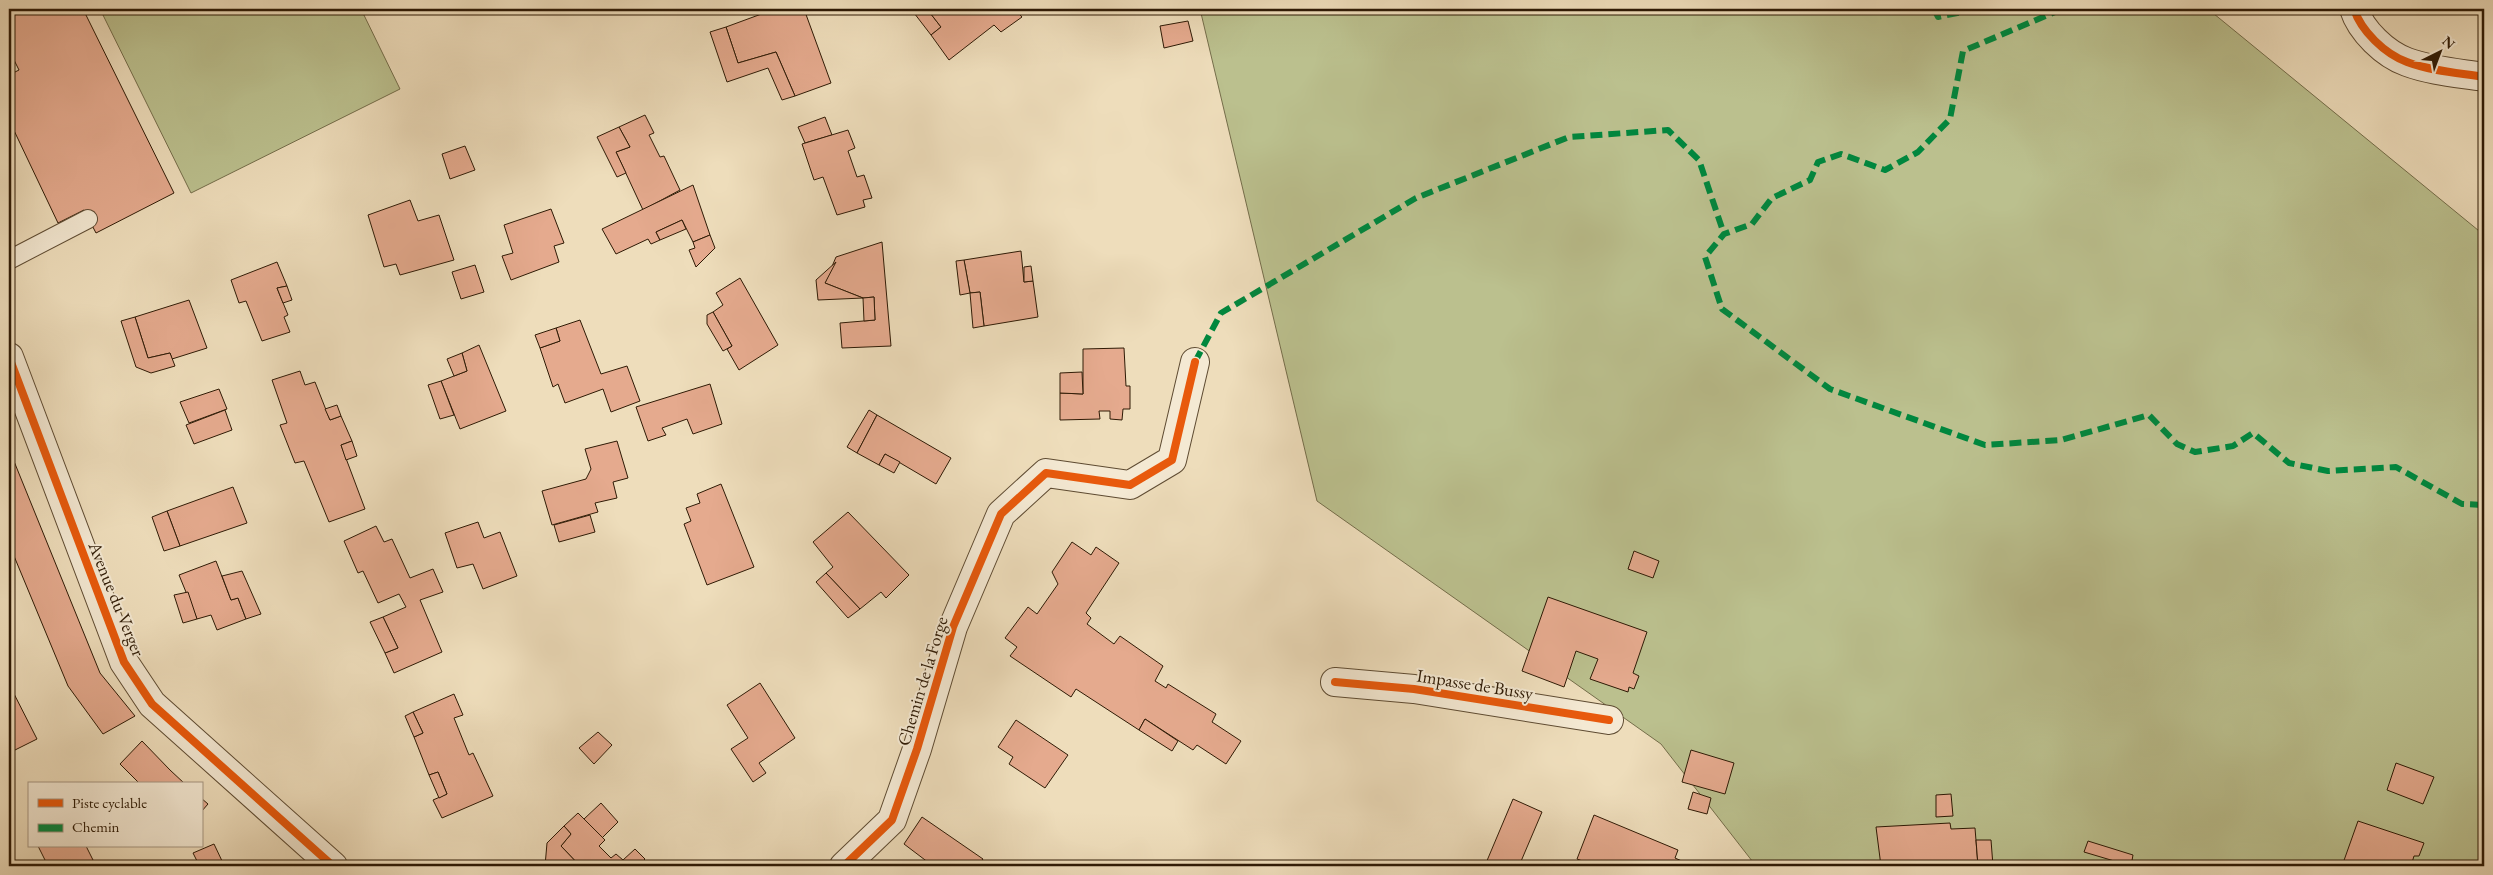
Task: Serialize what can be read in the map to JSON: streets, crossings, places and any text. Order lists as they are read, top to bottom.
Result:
{
  "streets": {
    "street": ["Avenue du Verger", "Chemin de la Forge", "Impasse de Bussy"]
  },
  "legend": ["Piste cyclable", "Chemin"],
  "north": "top right"
}
